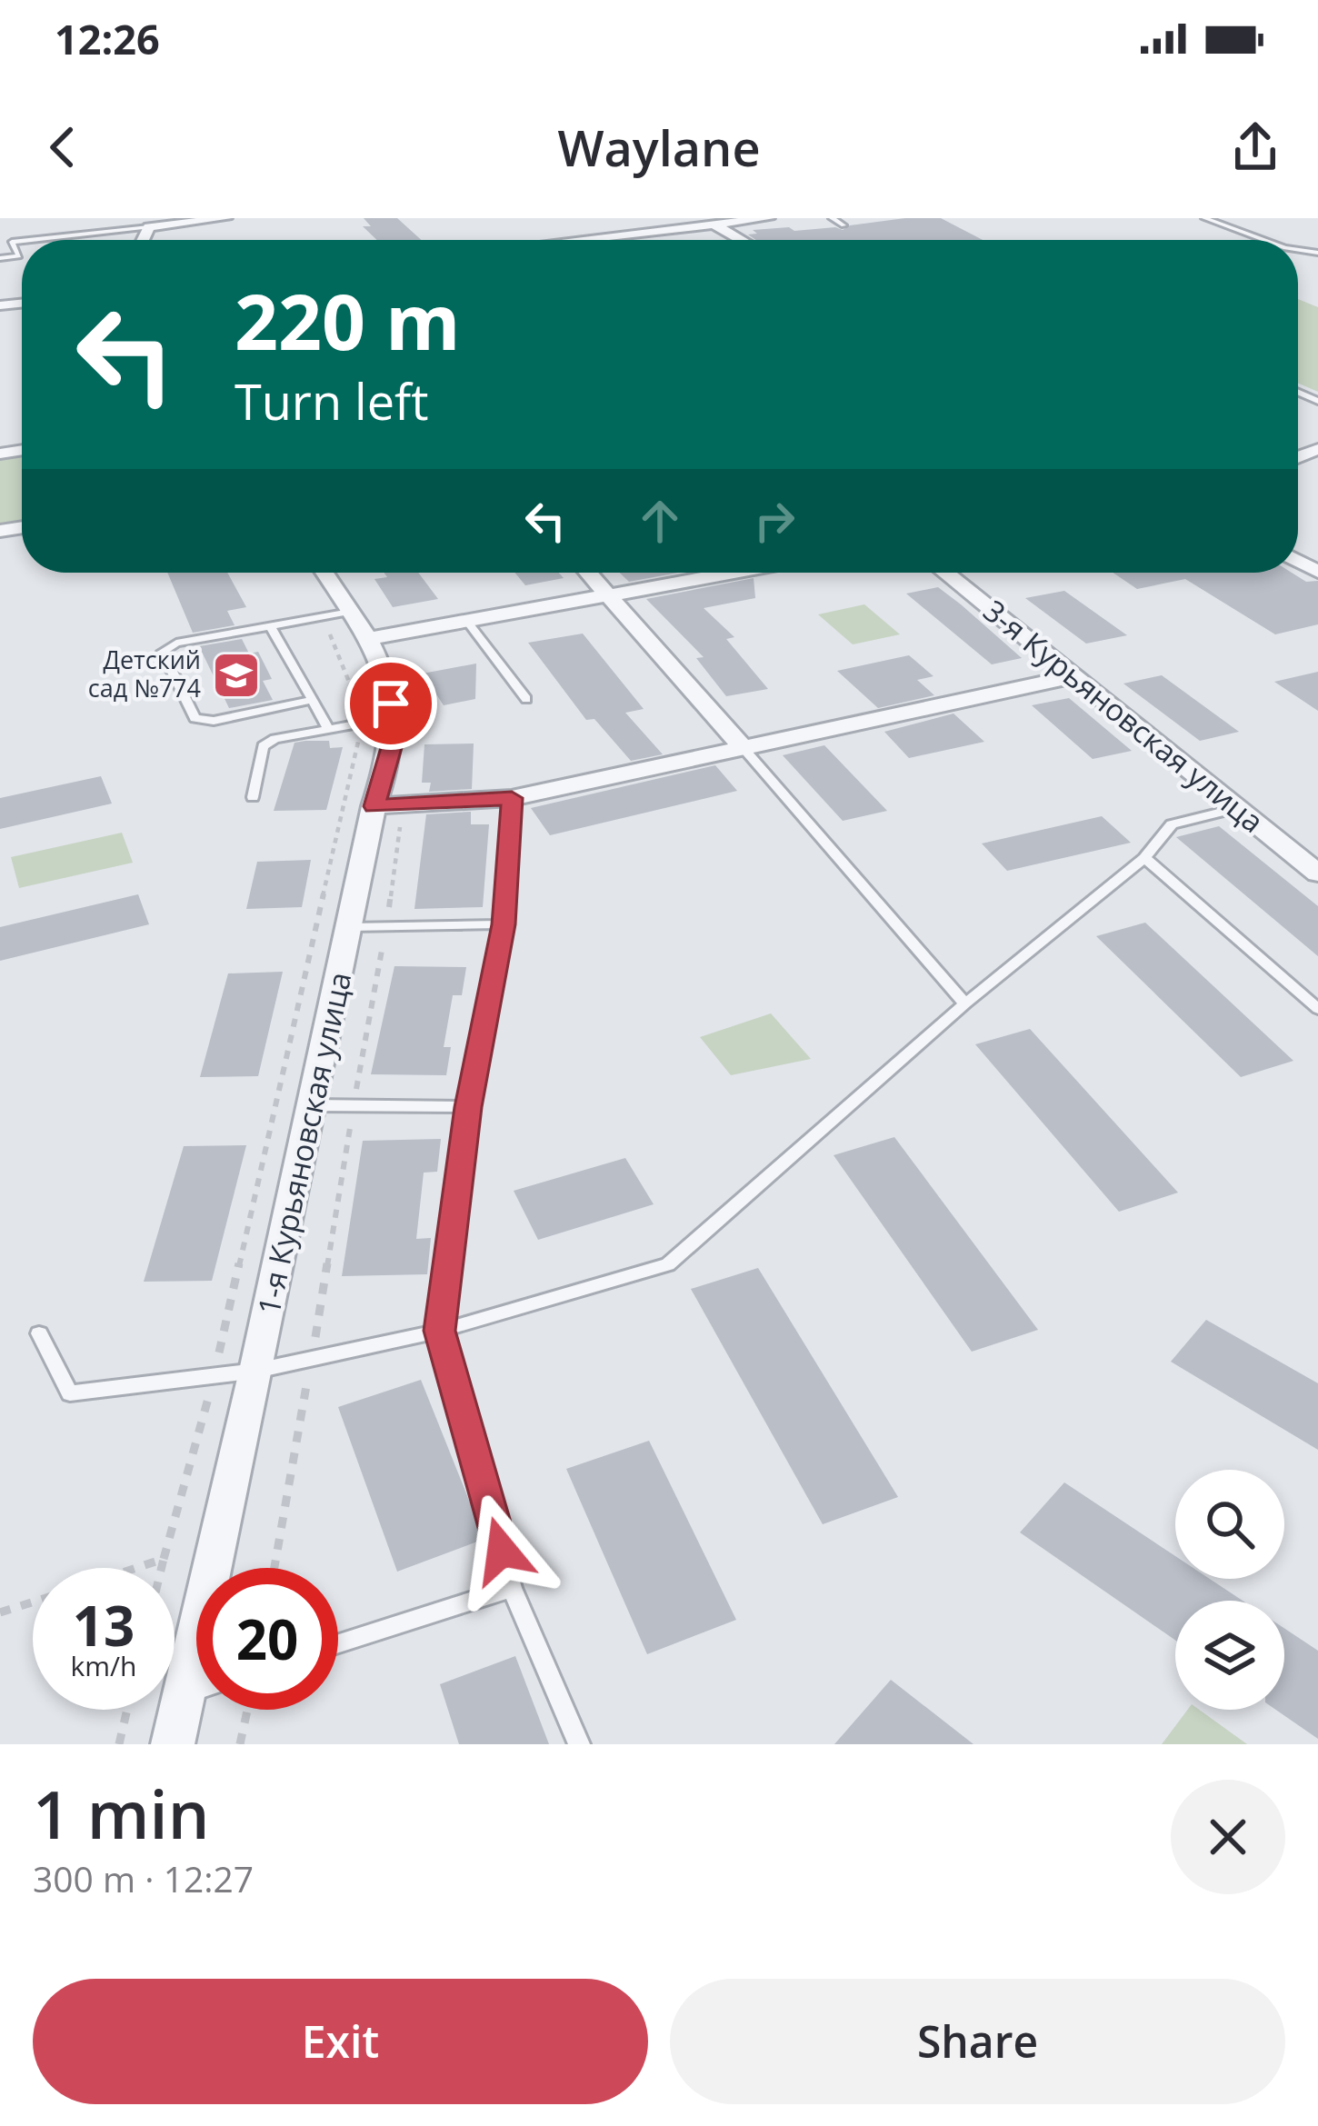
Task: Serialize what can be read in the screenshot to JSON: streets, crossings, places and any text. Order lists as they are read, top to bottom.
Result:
{
  "streets": {
    "street": ["3-я Курьяновская улица", "1-я Курьяновская улица"]
  },
  "places": {
    "school or university": ["Детский сад №774"]
  },
  "page": {
    "status": "12:26",
    "header": "Waylane",
    "turn": ["220 m", "Turn left"],
    "speed": "13 km/h",
    "limit": "20",
    "heading": ["1 min", "300 m · 12:27"],
    "buttons": ["Exit", "Share"]
  }
}
